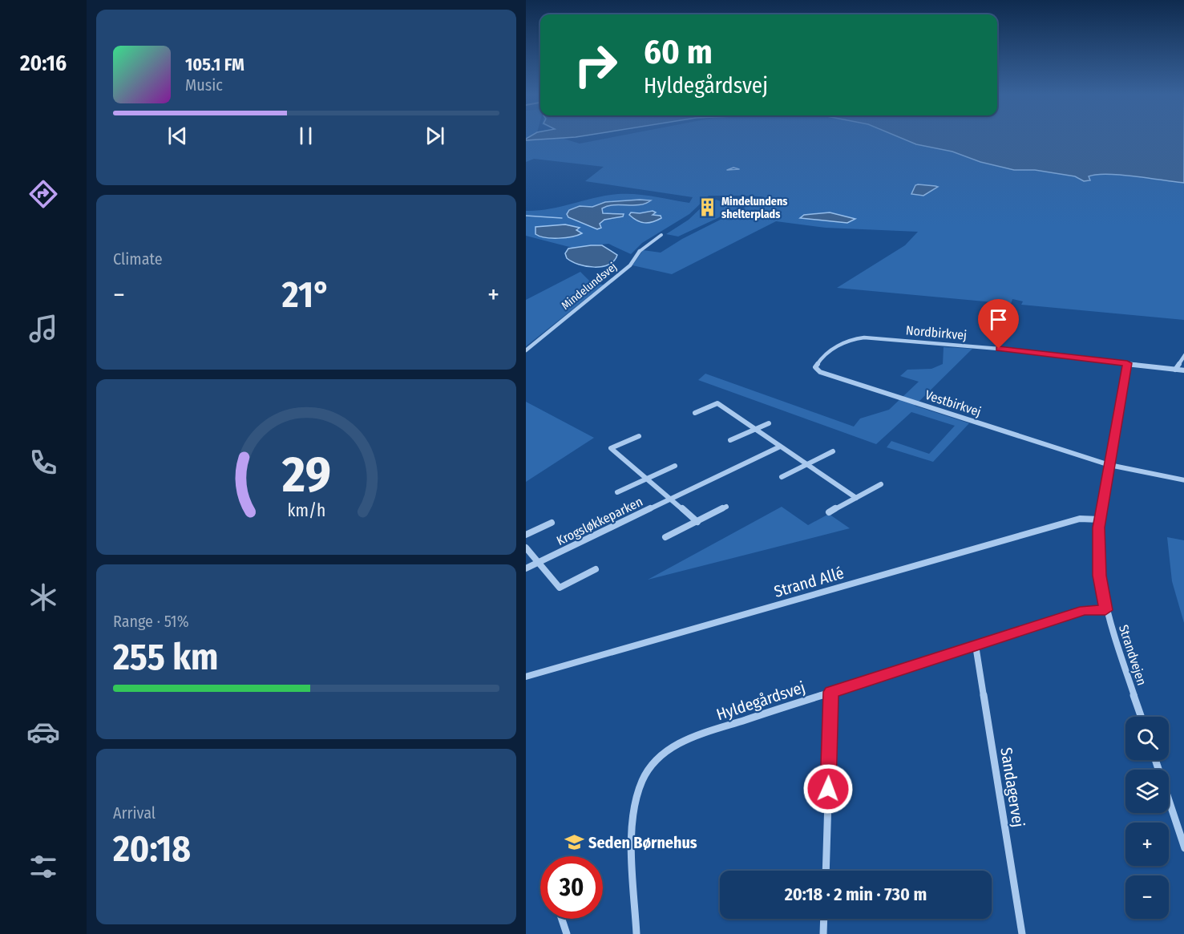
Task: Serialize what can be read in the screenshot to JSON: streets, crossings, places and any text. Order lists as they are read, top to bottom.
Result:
{
  "streets": {
    "street": [
      "Mindelundsvej",
      "Nordbirkvej",
      "Vestbirkvej",
      "Krogsløkkeparken",
      "Strand Allé",
      "Strandvejen",
      "Hyldegårdsvej",
      "Sandagervej"
    ]
  },
  "crossings": [
    ["Nordbirkvej", "Vestbirkvej"],
    ["Nordbirkvej", "Strandvejen"],
    ["Vestbirkvej", "Strandvejen"],
    ["Strand Allé", "Strandvejen"],
    ["Strandvejen", "Hyldegårdsvej"],
    ["Hyldegårdsvej", "Sandagervej"]
  ],
  "places": {
    "building": ["Mindelundens shelterplads"],
    "school or university": ["Seden Børnehus"]
  },
  "page": {
    "tabs": "20:16",
    "turn": ["60 m", "Hyldegårdsvej"],
    "song": ["105.1 FM", "Music"],
    "tile": [
      "Climate",
      ["Range · 51%", "255 km"],
      ["Arrival", "20:18"]
    ],
    "heat": ["−", "21°", "+"],
    "map_buttons": ["+", "−"],
    "limit": "30",
    "trip": "20:18 · 2 min · 730 m",
    "gauge": ["29", "km/h"]
  }
}
